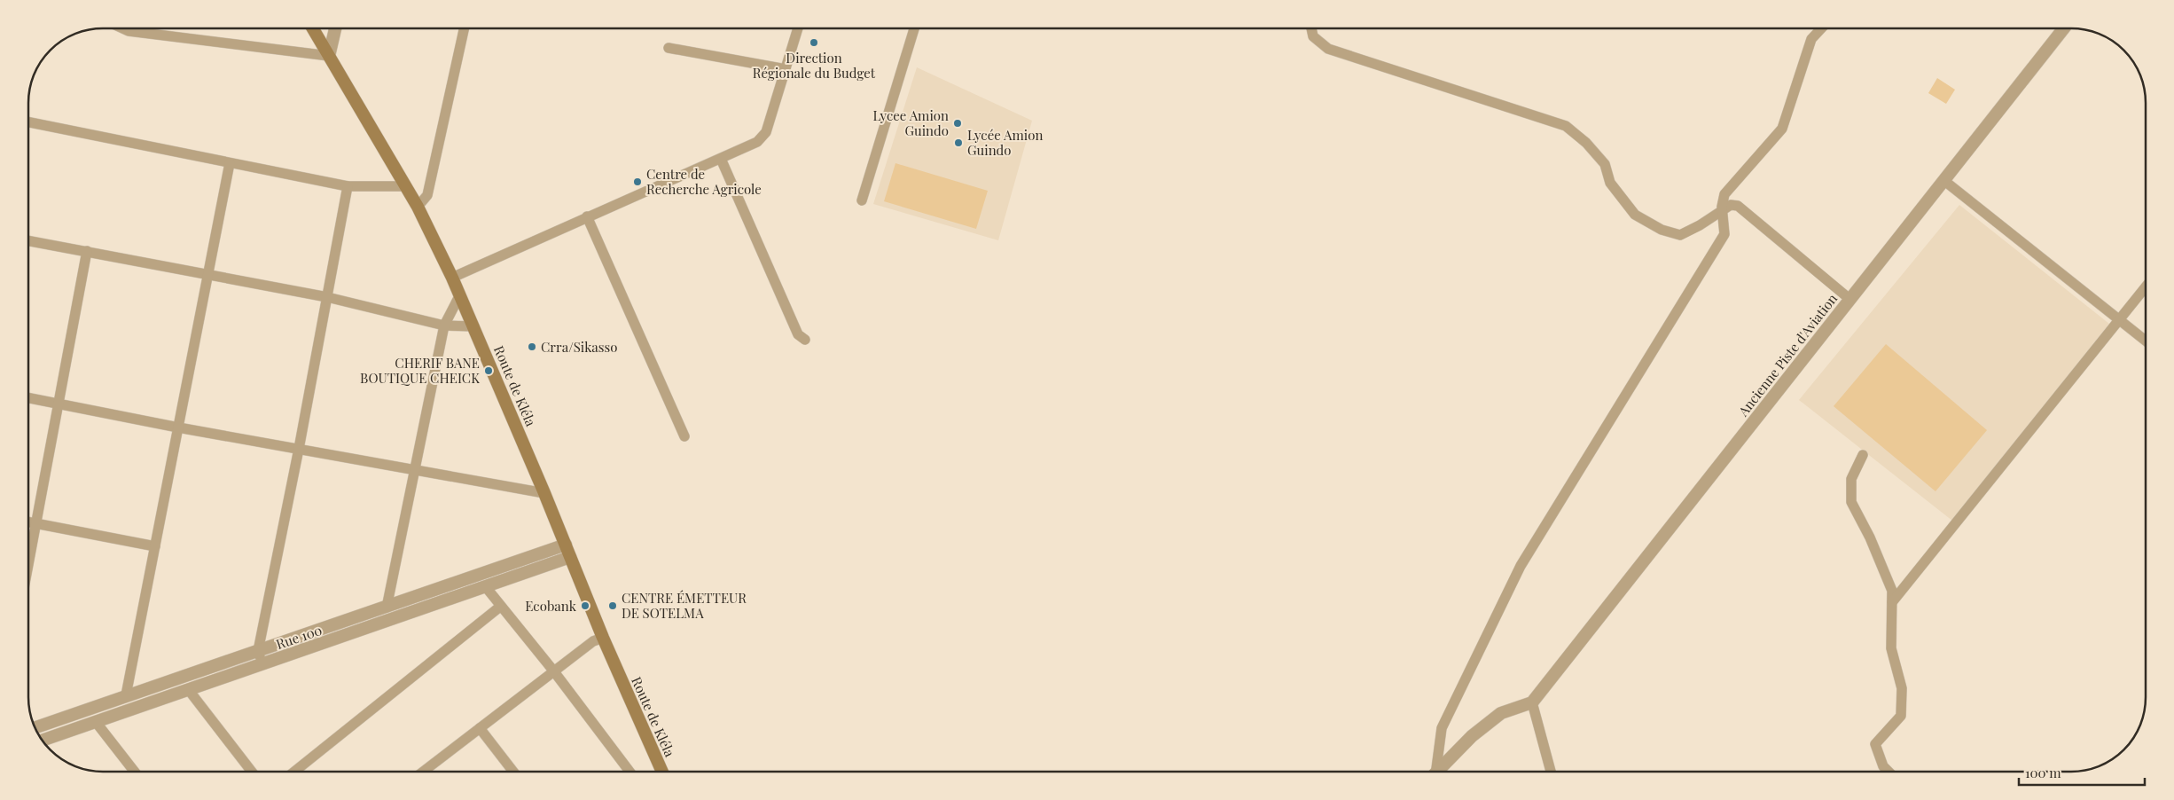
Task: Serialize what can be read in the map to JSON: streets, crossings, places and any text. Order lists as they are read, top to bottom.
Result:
{
  "streets": {
    "main road": ["Route de Kléla"],
    "street": ["Ancienne Piste d'Aviation", "Rue 100"]
  },
  "crossings": [
    ["Route de Kléla", "Rue 100"]
  ],
  "places": [
    "Direction Régionale du Budget",
    "Lycee Amion Guindo",
    "Lycée Amion Guindo",
    "Centre de Recherche Agricole",
    "Crra/Sikasso",
    "CHERIF BANE BOUTIQUE CHEICK",
    "Ecobank",
    "CENTRE ÉMETTEUR DE SOTELMA"
  ],
  "scale_bar": "100 m"
}
